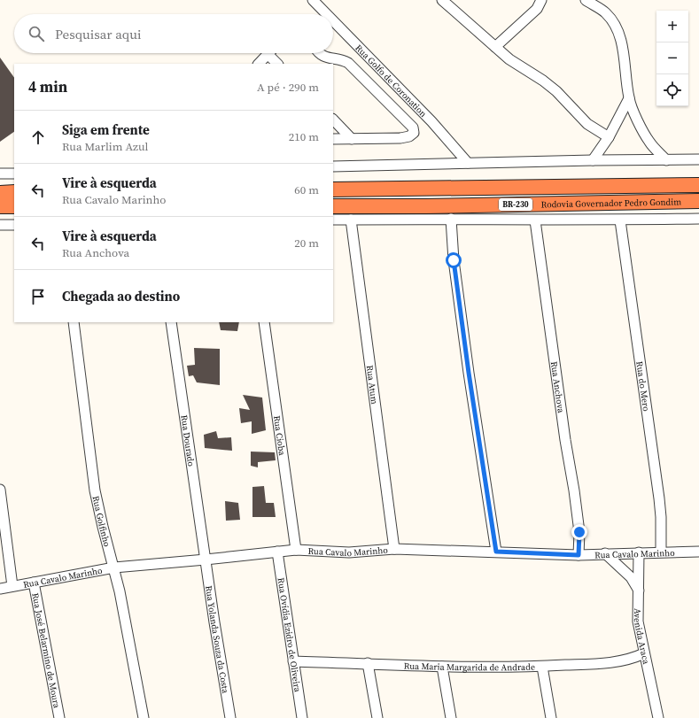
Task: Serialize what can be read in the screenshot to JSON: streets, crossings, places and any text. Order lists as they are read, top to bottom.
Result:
{
  "streets": {
    "highway": ["Rodovia Governador Pedro Gondim", "BR-230"],
    "street": [
      "Rua Golfo de Coronation",
      "Rua Atum",
      "Rua do Mero",
      "Rua Anchova",
      "Rua Cioba",
      "Rua Dourado",
      "Rua Golfinho",
      "Rua Cavalo Marinho",
      "Rua Ovídia Ezidro de Oliveira",
      "Avenida Araca",
      "Rua Yolanda Souza da Costa",
      "Rua José Belarmino de Moura",
      "Rua Maria Margarida de Andrade"
    ]
  },
  "crossings": [
    ["Rua Atum", "Rua Cavalo Marinho"],
    ["Rua do Mero", "Rua Cavalo Marinho"],
    ["Rua Anchova", "Rua Cavalo Marinho"],
    ["Rua Cioba", "Rua Cavalo Marinho"],
    ["Rua Dourado", "Rua Cavalo Marinho"],
    ["Rua Dourado", "Rua Yolanda Souza da Costa"],
    ["Rua Golfinho", "Rua Cavalo Marinho"],
    ["Rua Cavalo Marinho", "Rua Ovídia Ezidro de Oliveira"],
    ["Rua Cavalo Marinho", "Avenida Araca"],
    ["Rua Cavalo Marinho", "Rua Yolanda Souza da Costa"],
    ["Rua Cavalo Marinho", "Rua José Belarmino de Moura"],
    ["Rua Ovídia Ezidro de Oliveira", "Rua Maria Margarida de Andrade"],
    ["Avenida Araca", "Rua Maria Margarida de Andrade"]
  ],
  "page": {
    "map_buttons": ["+", "−"],
    "search": "Pesquisar aqui",
    "heading": ["4 min", "A pé · 290 m"],
    "list": [
      ["Siga em frente", "Rua Marlim Azul", "210 m"],
      ["Vire à esquerda", "Rua Cavalo Marinho", "60 m"],
      ["Vire à esquerda", "Rua Anchova", "20 m"],
      "Chegada ao destino"
    ]
  }
}
